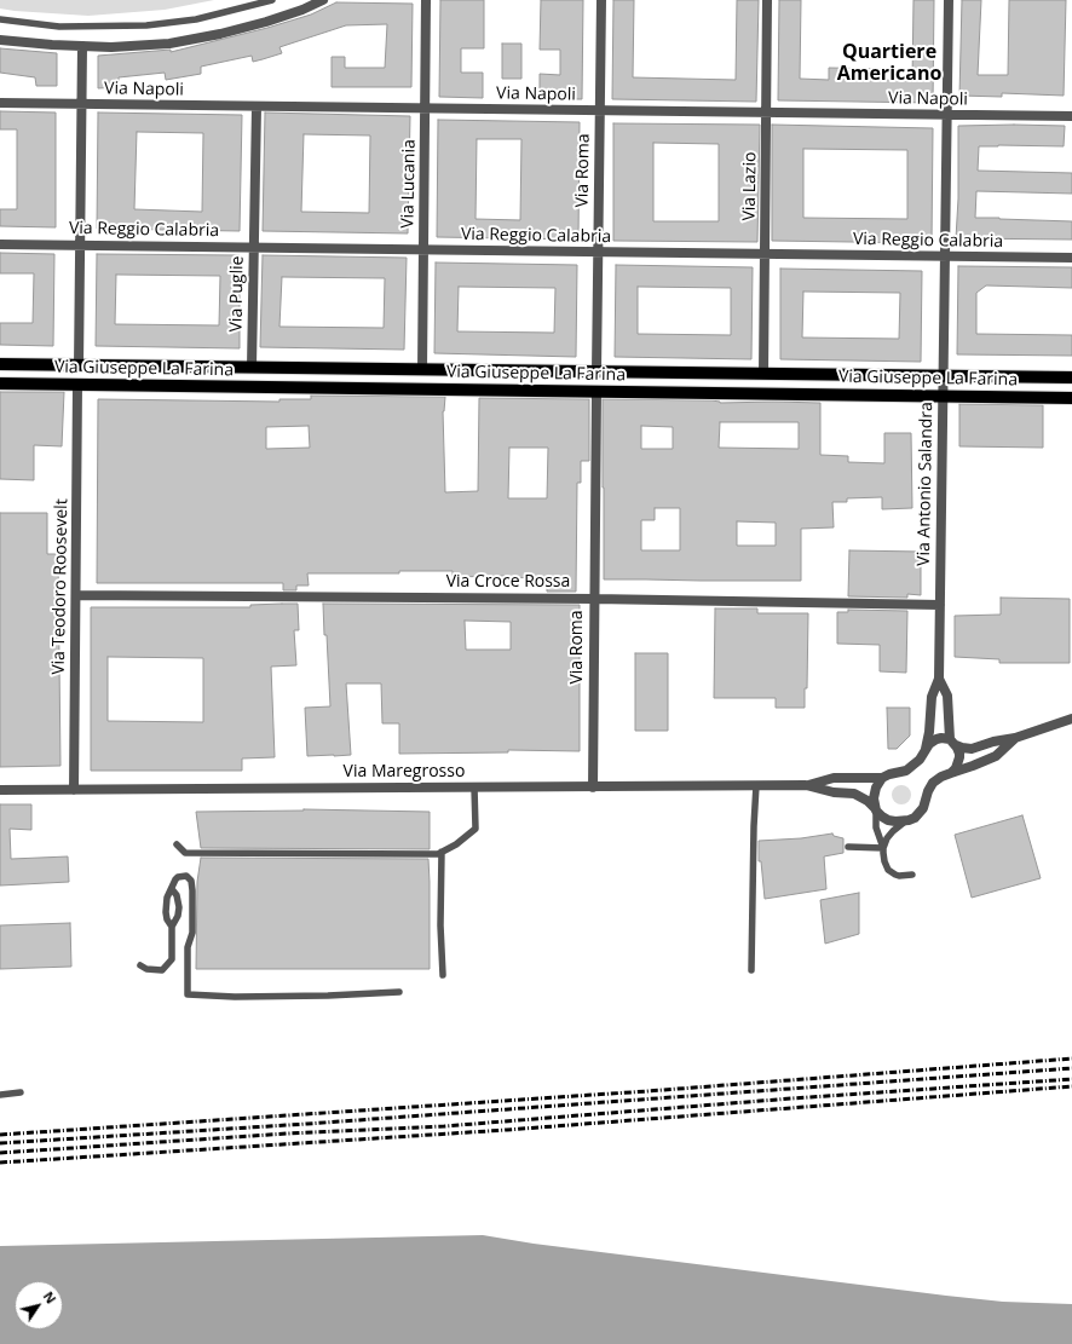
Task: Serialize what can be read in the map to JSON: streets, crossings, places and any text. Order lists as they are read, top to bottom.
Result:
{
  "streets": {
    "main road": ["Via Giuseppe La Farina"],
    "street": [
      "Via Napoli",
      "Via Roma",
      "Via Lucania",
      "Via Lazio",
      "Via Reggio Calabria",
      "Via Puglie",
      "Via Antonio Salandra",
      "Via Croce Rossa",
      "Via Teodoro Roosevelt",
      "Via Maregrosso"
    ]
  },
  "crossings": [
    ["Via Napoli", "Via Roma"],
    ["Via Napoli", "Via Lucania"],
    ["Via Napoli", "Via Lazio"],
    ["Via Napoli", "Via Puglie"],
    ["Via Napoli", "Via Antonio Salandra"],
    ["Via Roma", "Via Reggio Calabria"],
    ["Via Roma", "Via Giuseppe La Farina"],
    ["Via Roma", "Via Croce Rossa"],
    ["Via Roma", "Via Maregrosso"],
    ["Via Lucania", "Via Reggio Calabria"],
    ["Via Lucania", "Via Giuseppe La Farina"],
    ["Via Lazio", "Via Reggio Calabria"],
    ["Via Lazio", "Via Giuseppe La Farina"],
    ["Via Reggio Calabria", "Via Puglie"],
    ["Via Reggio Calabria", "Via Antonio Salandra"],
    ["Via Puglie", "Via Giuseppe La Farina"],
    ["Via Giuseppe La Farina", "Via Antonio Salandra"],
    ["Via Giuseppe La Farina", "Via Teodoro Roosevelt"],
    ["Via Antonio Salandra", "Via Croce Rossa"],
    ["Via Croce Rossa", "Via Teodoro Roosevelt"],
    ["Via Teodoro Roosevelt", "Via Maregrosso"]
  ],
  "districts": ["Quartiere Americano"],
  "north": "top right"
}
